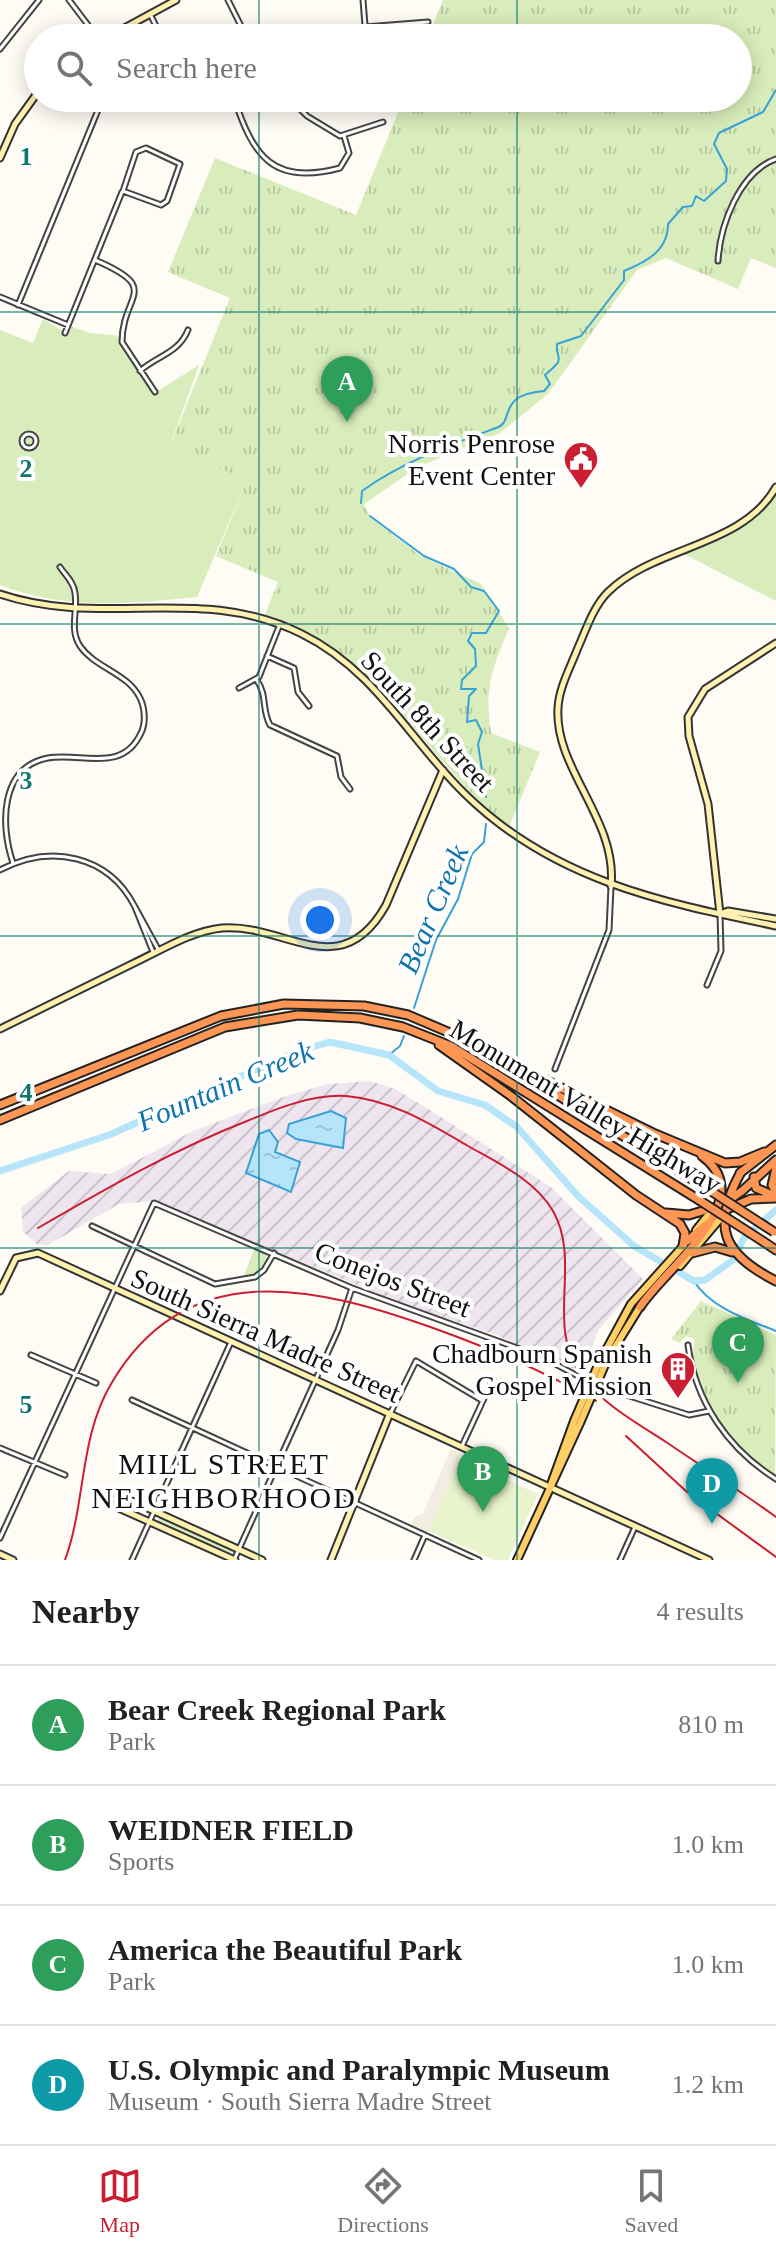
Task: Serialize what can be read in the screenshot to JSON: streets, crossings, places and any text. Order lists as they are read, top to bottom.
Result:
{
  "streets": {
    "highway": ["Monument Valley Highway"],
    "street": ["South 8th Street", "Conejos Street", "South Sierra Madre Street"]
  },
  "districts": ["MILL STREET NEIGHBORHOOD"],
  "water": ["Bear Creek", "Fountain Creek"],
  "places": {
    "public building": ["Norris Penrose Event Center"],
    "building": ["Chadbourn Spanish Gospel Mission"]
  },
  "page": {
    "search": "Search here",
    "pins": [
      "A",
      "C",
      "B",
      "D"
    ],
    "heading": ["Nearby", "4 results"],
    "list": [
      {
        "mark": "A",
        "name": "Bear Creek Regional Park",
        "note": "Park",
        "value": "810 m"
      },
      {
        "mark": "B",
        "name": "WEIDNER FIELD",
        "note": "Sports",
        "value": "1.0 km"
      },
      {
        "mark": "C",
        "name": "America the Beautiful Park",
        "note": "Park",
        "value": "1.0 km"
      },
      {
        "mark": "D",
        "name": "U.S. Olympic and Paralympic Museum",
        "note": "Museum · South Sierra Madre Street",
        "value": "1.2 km"
      }
    ],
    "nav": ["Map", "Directions", "Saved"]
  },
  "grid": {
    "rows": [
      "1",
      "2",
      "3",
      "4",
      "5"
    ]
  }
}
